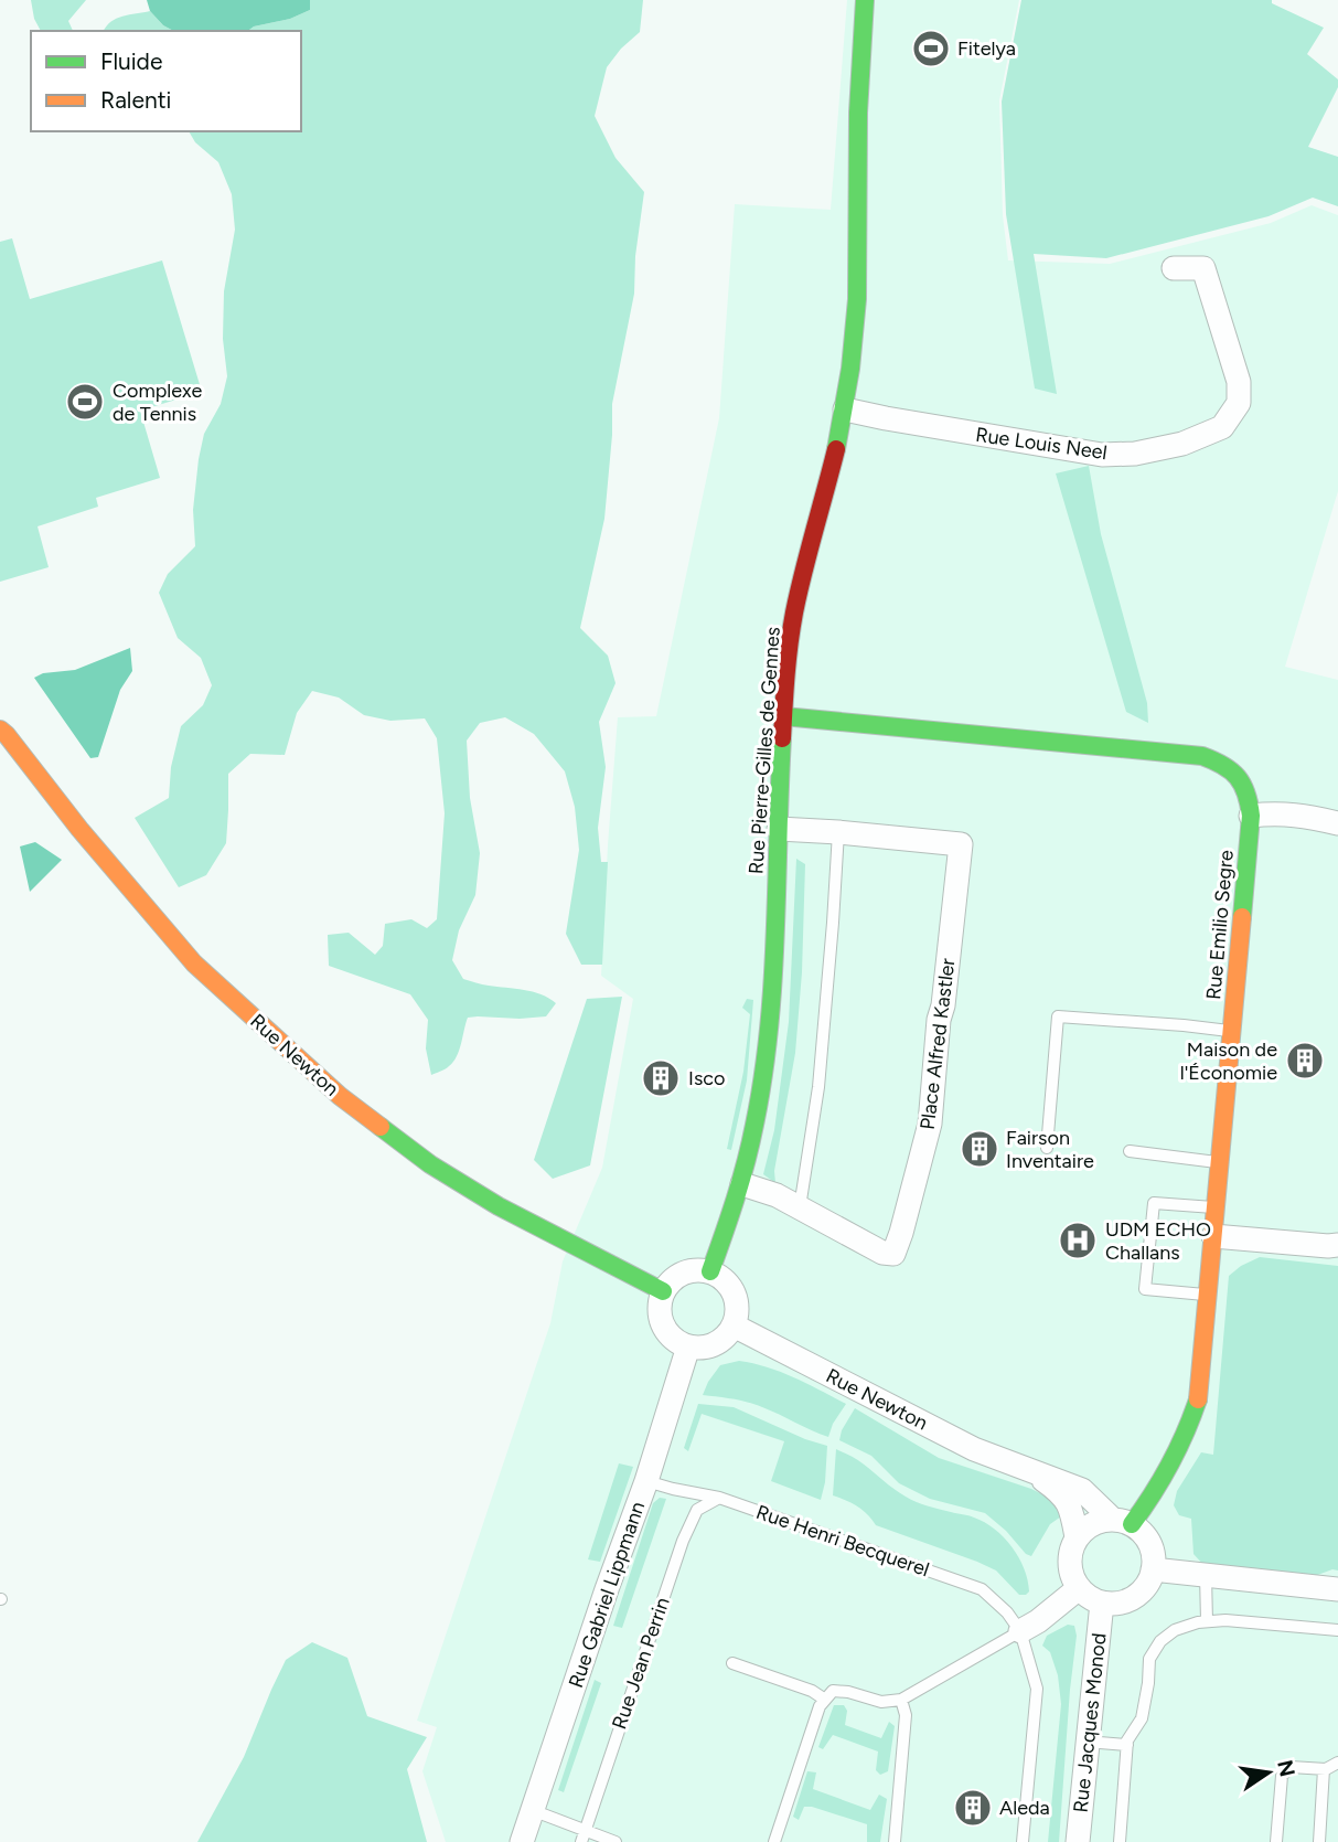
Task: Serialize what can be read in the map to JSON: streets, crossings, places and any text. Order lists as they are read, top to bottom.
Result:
{
  "streets": {
    "street": [
      "Rue Louis Neel",
      "Rue Pierre-Gilles de Gennes",
      "Rue Emilio Segre",
      "Place Alfred Kastler",
      "Rue Newton",
      "Rue Gabriel Lippmann",
      "Rue Jacques Monod"
    ],
    "lane": ["Rue Henri Becquerel", "Rue Jean Perrin"]
  },
  "crossings": [
    ["Rue Louis Neel", "Rue Pierre-Gilles de Gennes"],
    ["Rue Pierre-Gilles de Gennes", "Rue Emilio Segre"],
    ["Rue Pierre-Gilles de Gennes", "Place Alfred Kastler"],
    ["Rue Pierre-Gilles de Gennes", "Rue Newton"],
    ["Rue Pierre-Gilles de Gennes", "Rue Gabriel Lippmann"],
    ["Rue Emilio Segre", "Rue Newton"],
    ["Rue Emilio Segre", "Rue Jacques Monod"],
    ["Rue Newton", "Rue Gabriel Lippmann"],
    ["Rue Newton", "Rue Jacques Monod"],
    ["Rue Henri Becquerel", "Rue Gabriel Lippmann"],
    ["Rue Henri Becquerel", "Rue Jean Perrin"]
  ],
  "places": {
    "sports": ["Fitelya", "Complexe de Tennis"],
    "building": [
      "Maison de l'Économie",
      "Isco",
      "Fairson Inventaire",
      "Aleda"
    ],
    "hospital": ["UDM ECHO Challans"]
  },
  "legend": ["Fluide", "Ralenti"],
  "north": "right"
}
